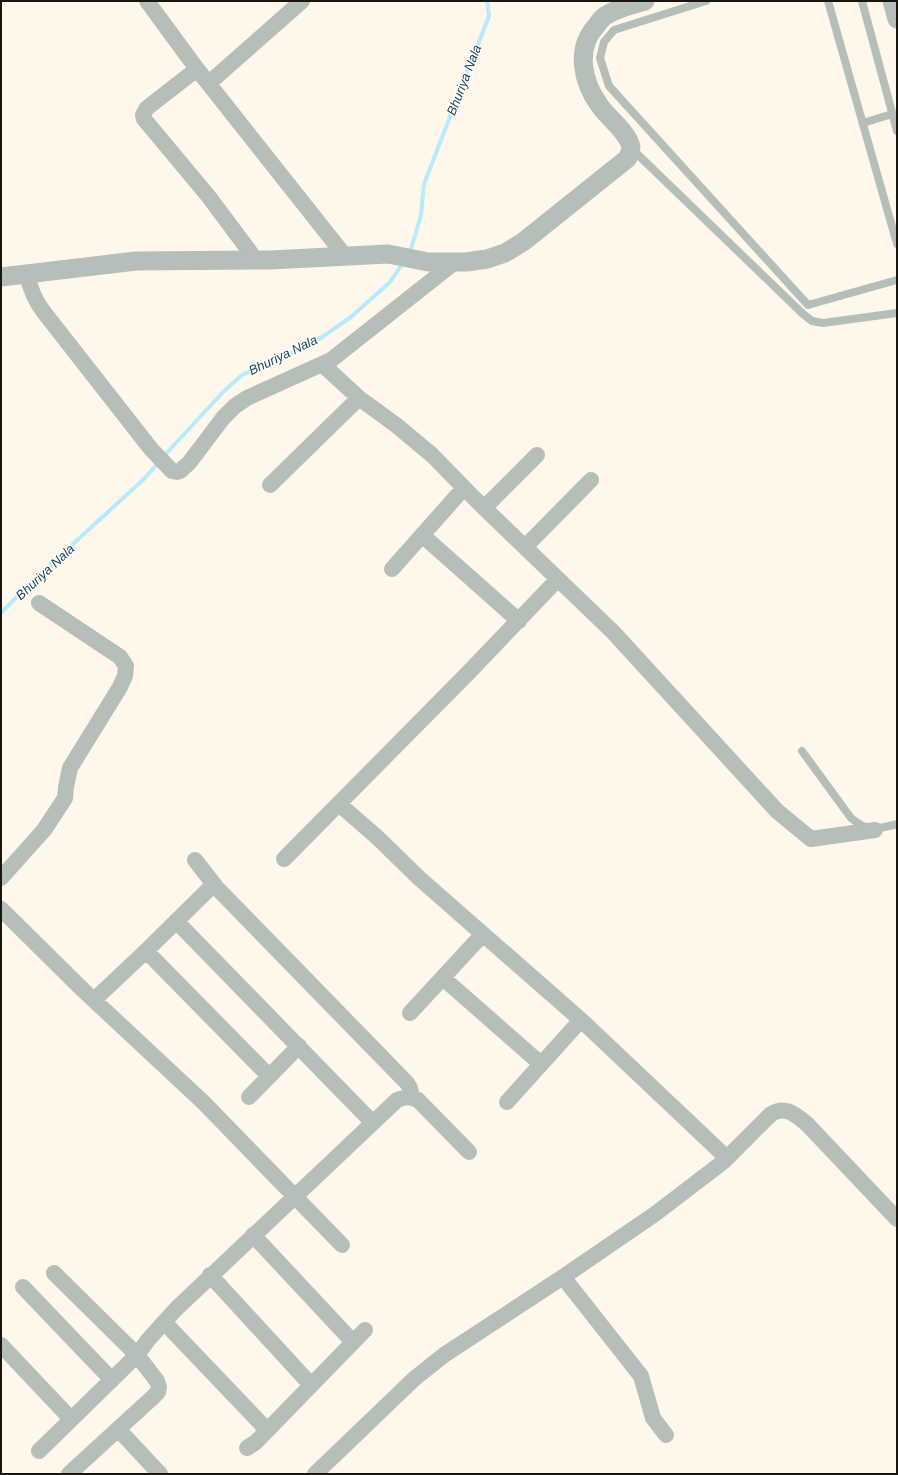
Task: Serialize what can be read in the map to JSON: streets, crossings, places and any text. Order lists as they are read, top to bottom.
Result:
{
  "water": ["Bhuriya Nala"]
}
